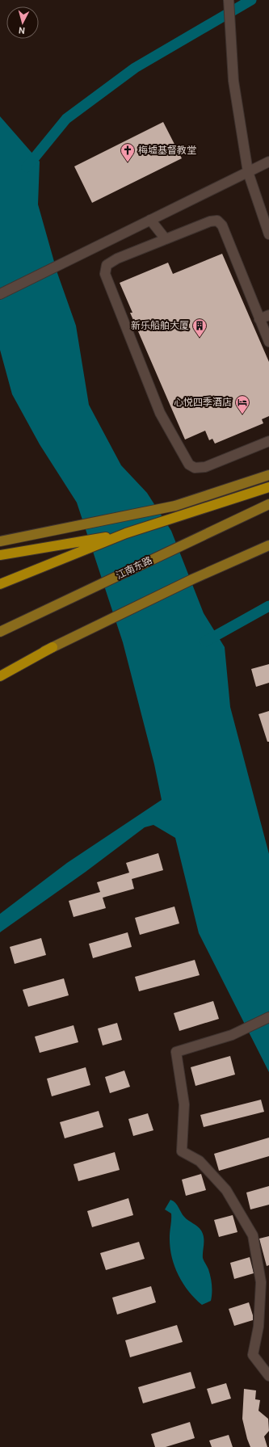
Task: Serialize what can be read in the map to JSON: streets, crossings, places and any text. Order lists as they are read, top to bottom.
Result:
{
  "streets": {
    "main road": ["江南东路"]
  },
  "places": {
    "church": ["梅墟基督教堂"],
    "building": ["新乐船舶大厦"],
    "hotel": ["心悦四季酒店"]
  },
  "north": "bottom"
}
